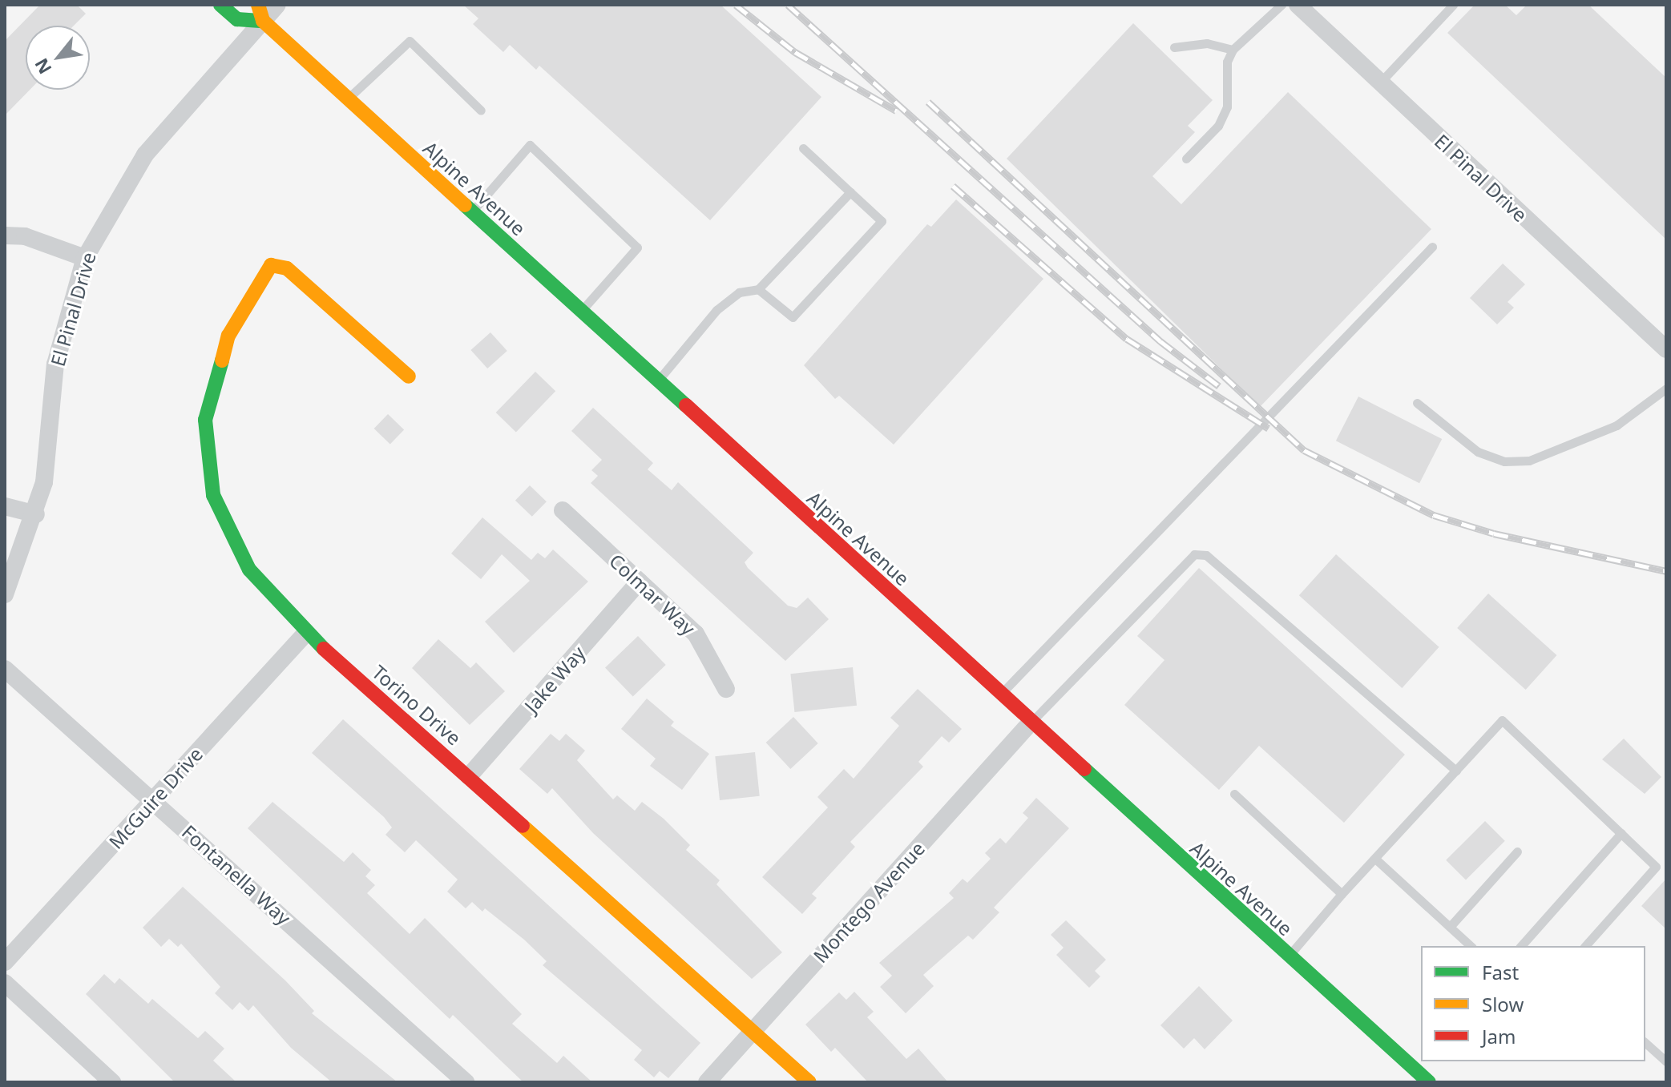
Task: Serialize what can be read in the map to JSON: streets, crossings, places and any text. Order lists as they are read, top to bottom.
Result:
{
  "streets": {
    "street": [
      "El Pinal Drive",
      "Alpine Avenue",
      "Colmar Way",
      "Jake Way",
      "Torino Drive",
      "McGuire Drive",
      "Fontanella Way",
      "Montego Avenue"
    ]
  },
  "crossings": [
    ["El Pinal Drive", "Alpine Avenue"],
    ["Alpine Avenue", "Montego Avenue"],
    ["Colmar Way", "Jake Way"],
    ["Jake Way", "Torino Drive"],
    ["Torino Drive", "McGuire Drive"],
    ["Torino Drive", "Montego Avenue"],
    ["McGuire Drive", "Fontanella Way"]
  ],
  "legend": ["Fast", "Slow", "Jam"],
  "north": "bottom left"
}
